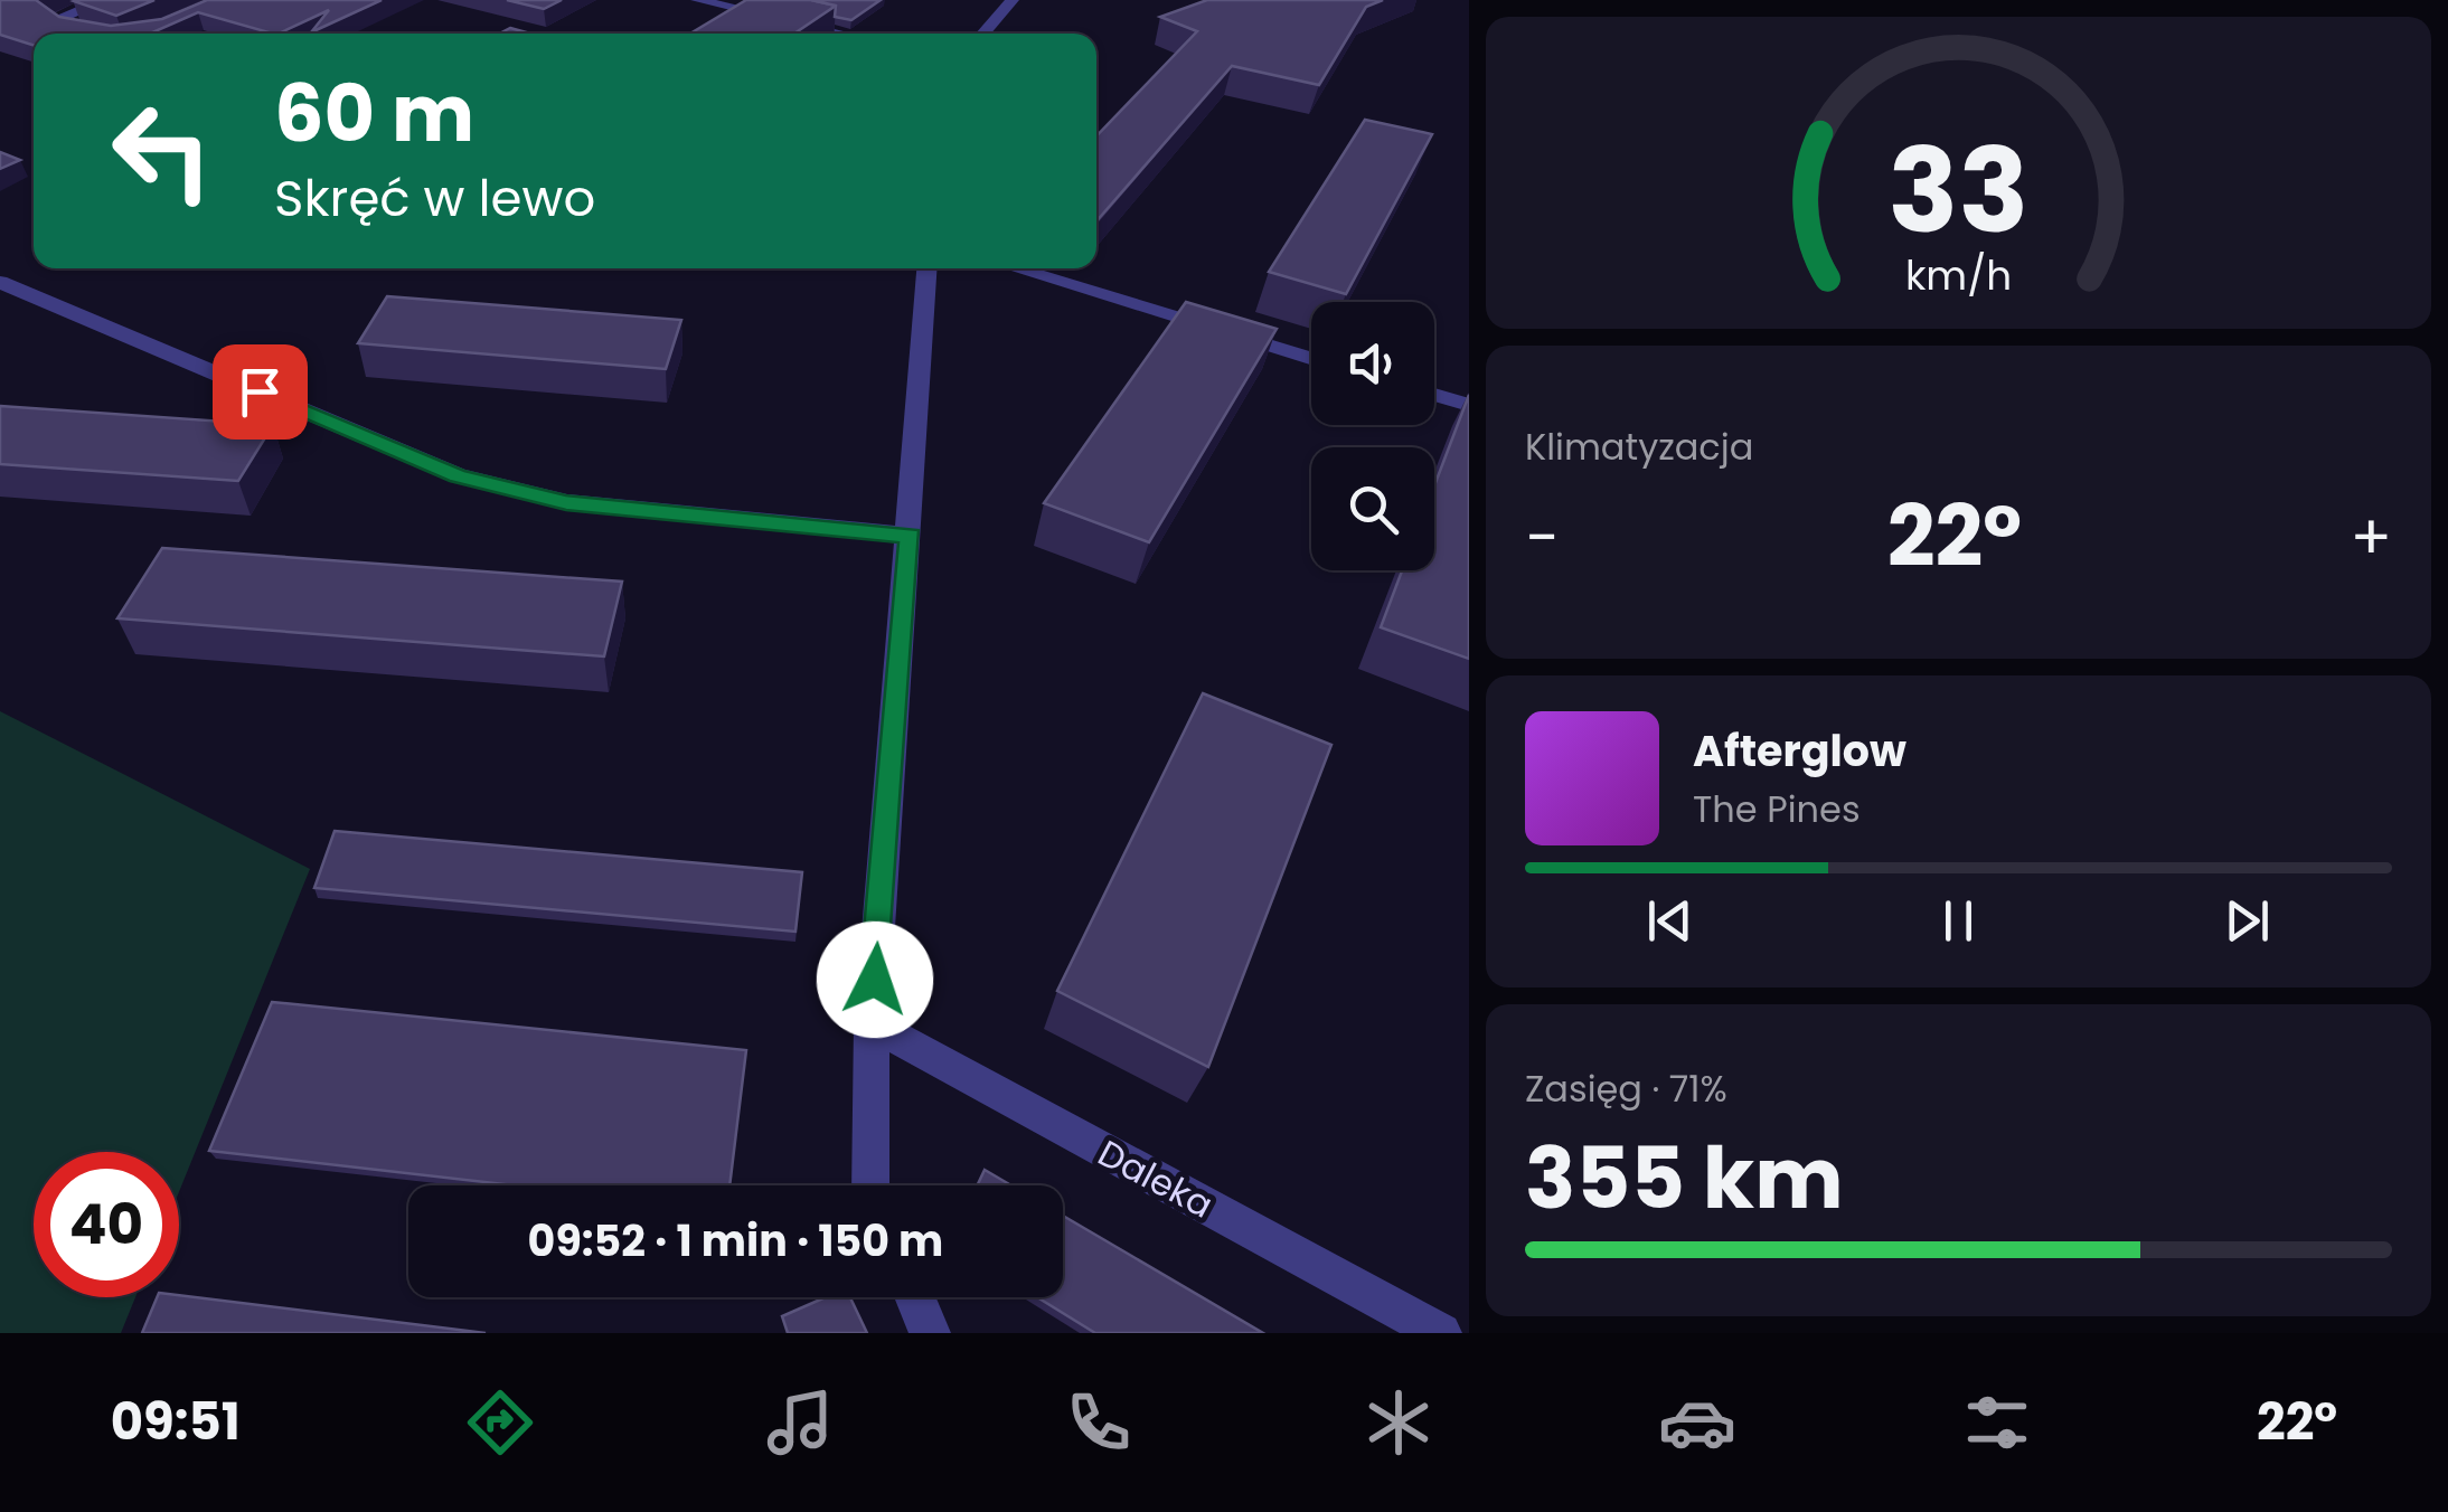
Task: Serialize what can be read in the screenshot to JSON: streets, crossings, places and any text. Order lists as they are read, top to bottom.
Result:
{
  "streets": {
    "street": ["Daleka"]
  },
  "page": {
    "turn": ["60 m", "Skręć w lewo"],
    "tile": [
      "Klimatyzacja",
      ["Zasięg · 71%", "355 km"]
    ],
    "heat": ["−", "22°", "+"],
    "song": ["Afterglow", "The Pines"],
    "limit": "40",
    "trip": "09:52 · 1 min · 150 m",
    "tabs": ["09:51", "22°"],
    "gauge": ["33", "km/h"]
  }
}
